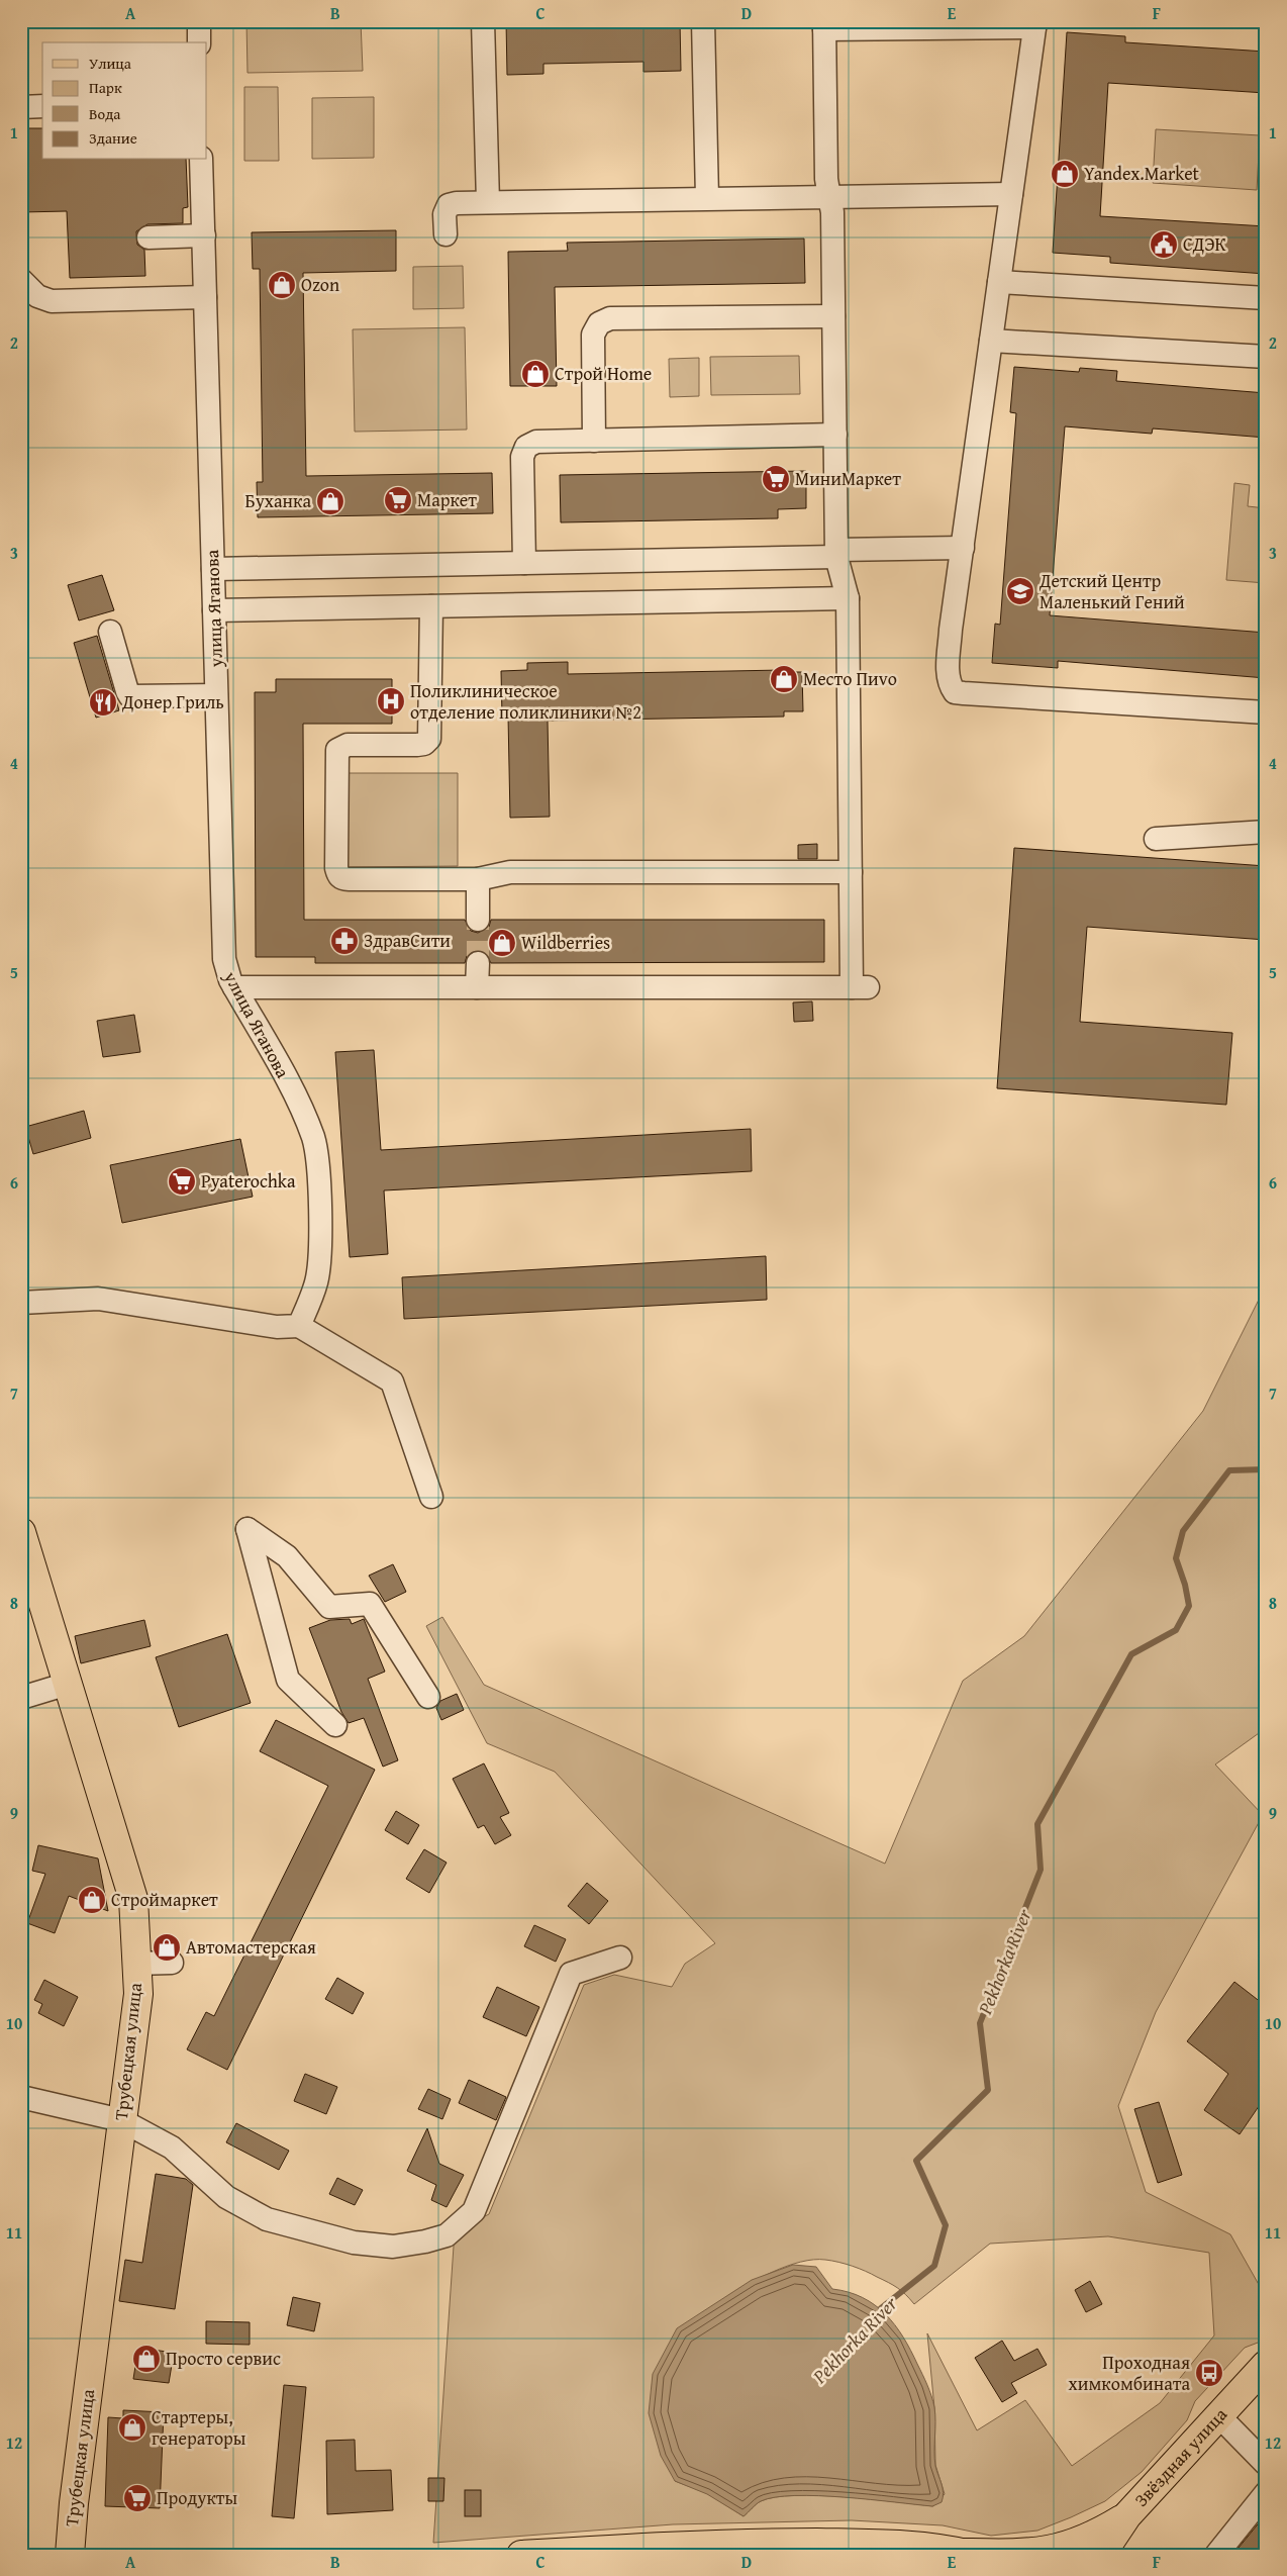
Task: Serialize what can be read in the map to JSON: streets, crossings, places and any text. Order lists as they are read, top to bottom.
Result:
{
  "streets": {
    "main road": ["Трубецкая улица", "Звёздная улица"],
    "street": ["улица Яганова"]
  },
  "water": ["Pekhorka River"],
  "places": {
    "shop": [
      "Yandex.Market",
      "Ozon",
      "Строй Home",
      "Буханка",
      "Место Пиvо",
      "Wildberries",
      "Строймаркет",
      "Автомастерская",
      "Просто сервис",
      "Стартеры, генераторы"
    ],
    "public building": ["СДЭК"],
    "supermarket": [
      "МиниМаркет",
      "Маркет",
      "Pyaterochka",
      "Продукты"
    ],
    "school or university": ["Детский Центр Маленький Гений"],
    "hospital": ["Поликлиническое отделение поликлиники №2"],
    "restaurant": ["Донер Гриль"],
    "pharmacy": ["ЗдравСити"],
    "bus stop": ["Проходная химкомбината"]
  },
  "legend": [
    "Улица",
    "Парк",
    "Вода",
    "Здание"
  ],
  "grid": {
    "columns": [
      "A",
      "B",
      "C",
      "D",
      "E",
      "F"
    ],
    "rows": [
      "1",
      "2",
      "3",
      "4",
      "5",
      "6",
      "7",
      "8",
      "9",
      "10",
      "11",
      "12"
    ]
  }
}
